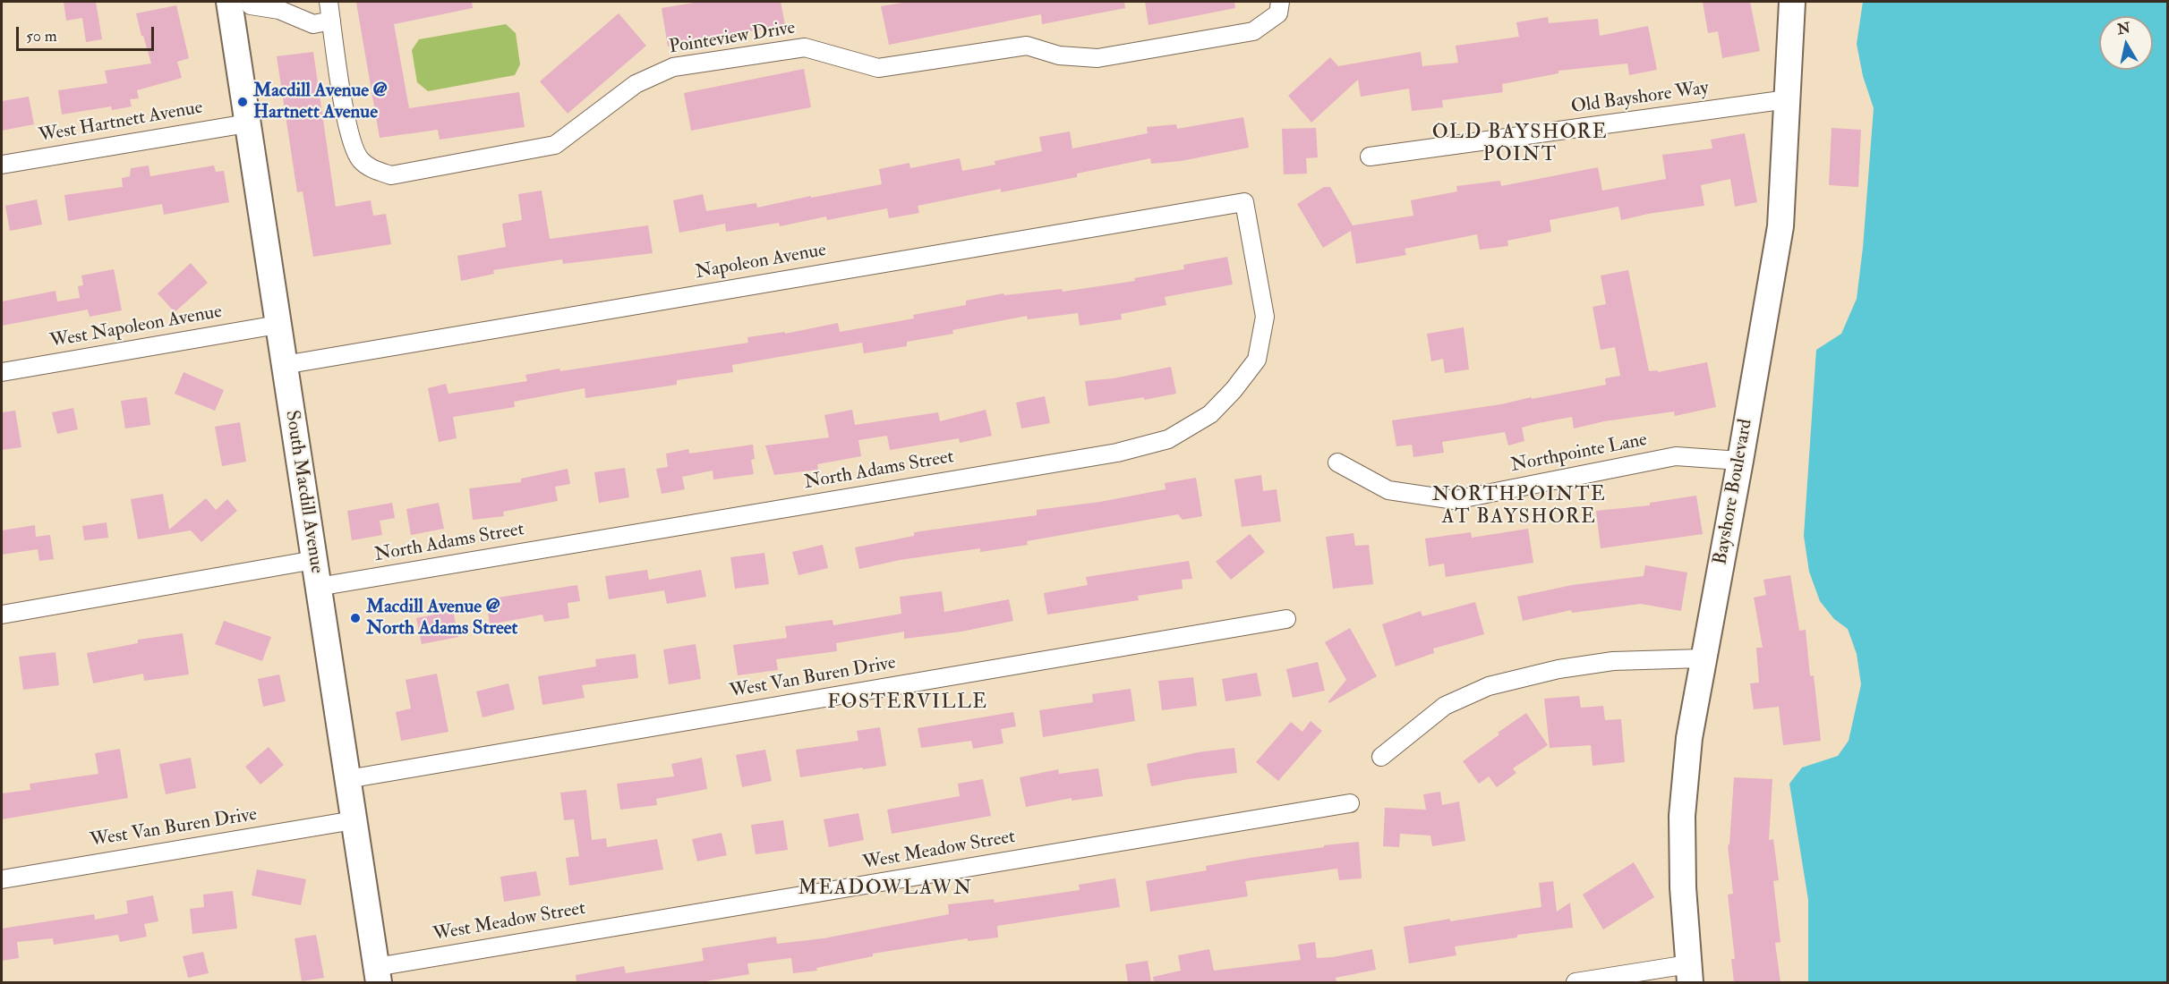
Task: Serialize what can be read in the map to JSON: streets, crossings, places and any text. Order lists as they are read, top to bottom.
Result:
{
  "streets": {
    "street": [
      "Pointeview Drive",
      "Old Bayshore Way",
      "West Hartnett Avenue",
      "Napoleon Avenue",
      "West Napoleon Avenue",
      "Northpointe Lane",
      "North Adams Street",
      "South Macdill Avenue",
      "Bayshore Boulevard",
      "West Van Buren Drive",
      "West Meadow Street"
    ]
  },
  "crossings": [
    ["Old Bayshore Way", "Bayshore Boulevard"],
    ["West Hartnett Avenue", "South Macdill Avenue"],
    ["Napoleon Avenue", "North Adams Street"],
    ["Napoleon Avenue", "South Macdill Avenue"],
    ["West Napoleon Avenue", "South Macdill Avenue"],
    ["Northpointe Lane", "Bayshore Boulevard"],
    ["North Adams Street", "South Macdill Avenue"],
    ["South Macdill Avenue", "West Van Buren Drive"],
    ["South Macdill Avenue", "West Meadow Street"]
  ],
  "districts": [
    "OLD BAYSHORE POINT",
    "NORTHPOINTE AT BAYSHORE",
    "FOSTERVILLE",
    "MEADOWLAWN"
  ],
  "places": ["Macdill Avenue @ Hartnett Avenue", "Macdill Avenue @ North Adams Street"],
  "scale_bar": "50 m",
  "north": "top"
}
